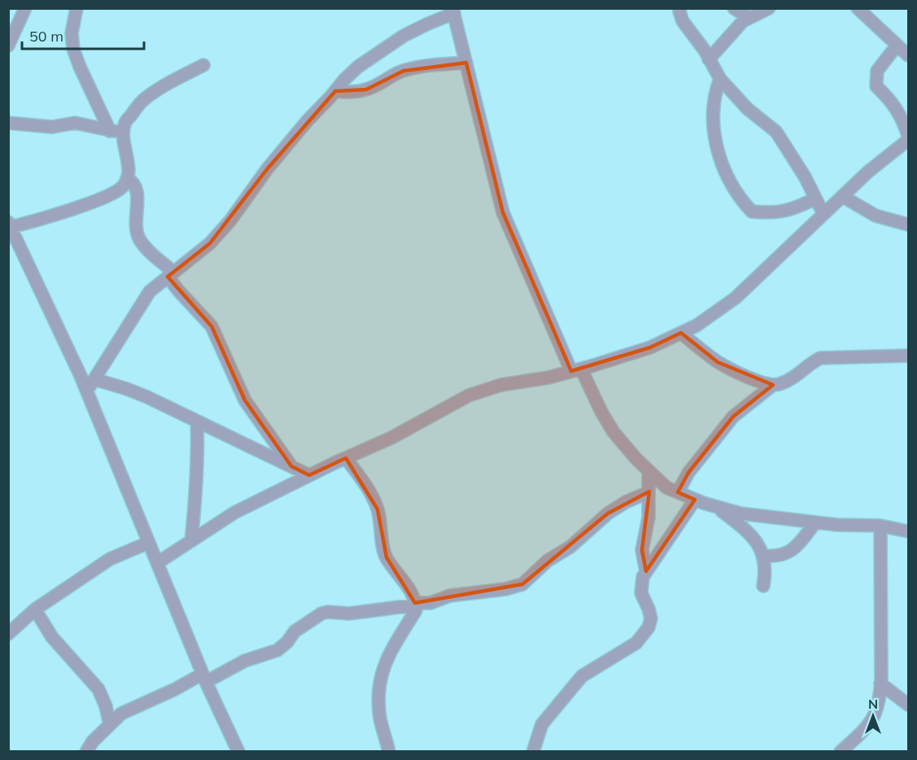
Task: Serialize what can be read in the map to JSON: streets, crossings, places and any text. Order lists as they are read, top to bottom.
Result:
{
  "scale_bar": "50 m",
  "north": "top"
}
